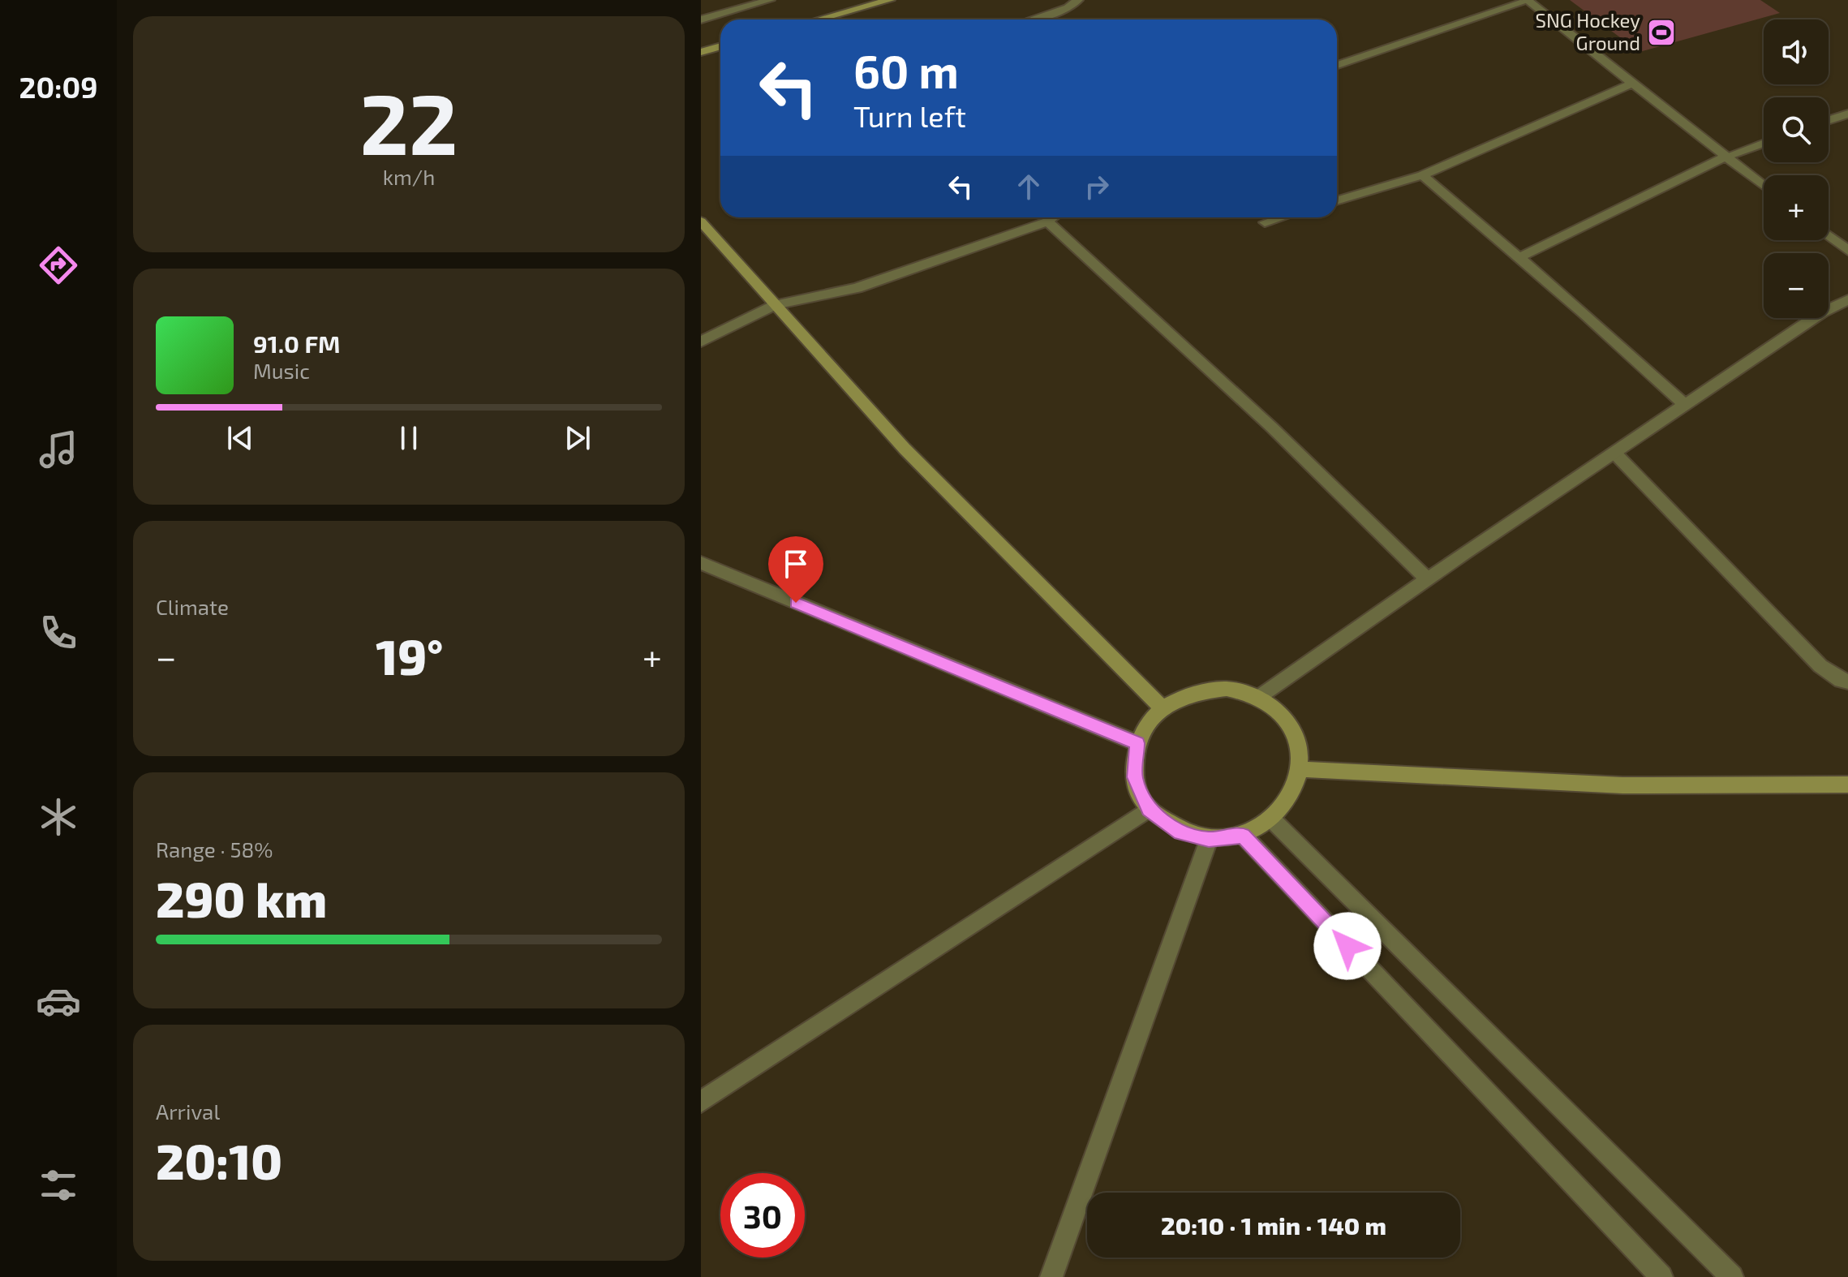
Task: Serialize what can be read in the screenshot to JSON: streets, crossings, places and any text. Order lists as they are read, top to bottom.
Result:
{
  "places": {
    "sports": ["SNG Hockey Ground"]
  },
  "page": {
    "tabs": "20:09",
    "tile": [
      ["22", "km/h"],
      "Climate",
      ["Range · 58%", "290 km"],
      ["Arrival", "20:10"]
    ],
    "map_buttons": ["+", "−"],
    "turn": ["60 m", "Turn left"],
    "song": ["91.0 FM", "Music"],
    "heat": ["−", "19°", "+"],
    "limit": "30",
    "trip": "20:10 · 1 min · 140 m"
  }
}
